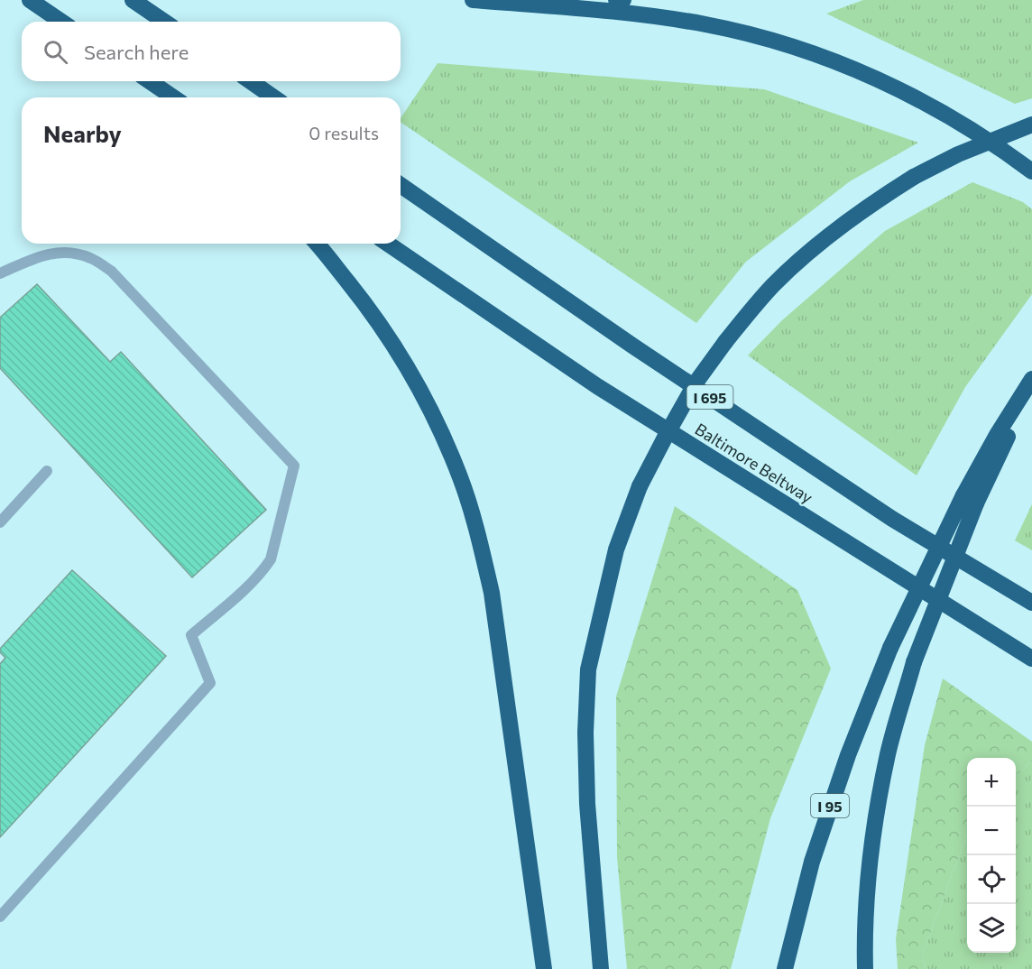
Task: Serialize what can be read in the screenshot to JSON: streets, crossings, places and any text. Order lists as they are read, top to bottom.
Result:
{
  "streets": {
    "highway": ["I 695", "Baltimore Beltway", "I 95"]
  },
  "page": {
    "search": "Search here",
    "heading": ["Nearby", "0 results"],
    "map_buttons": ["+", "−"]
  }
}
